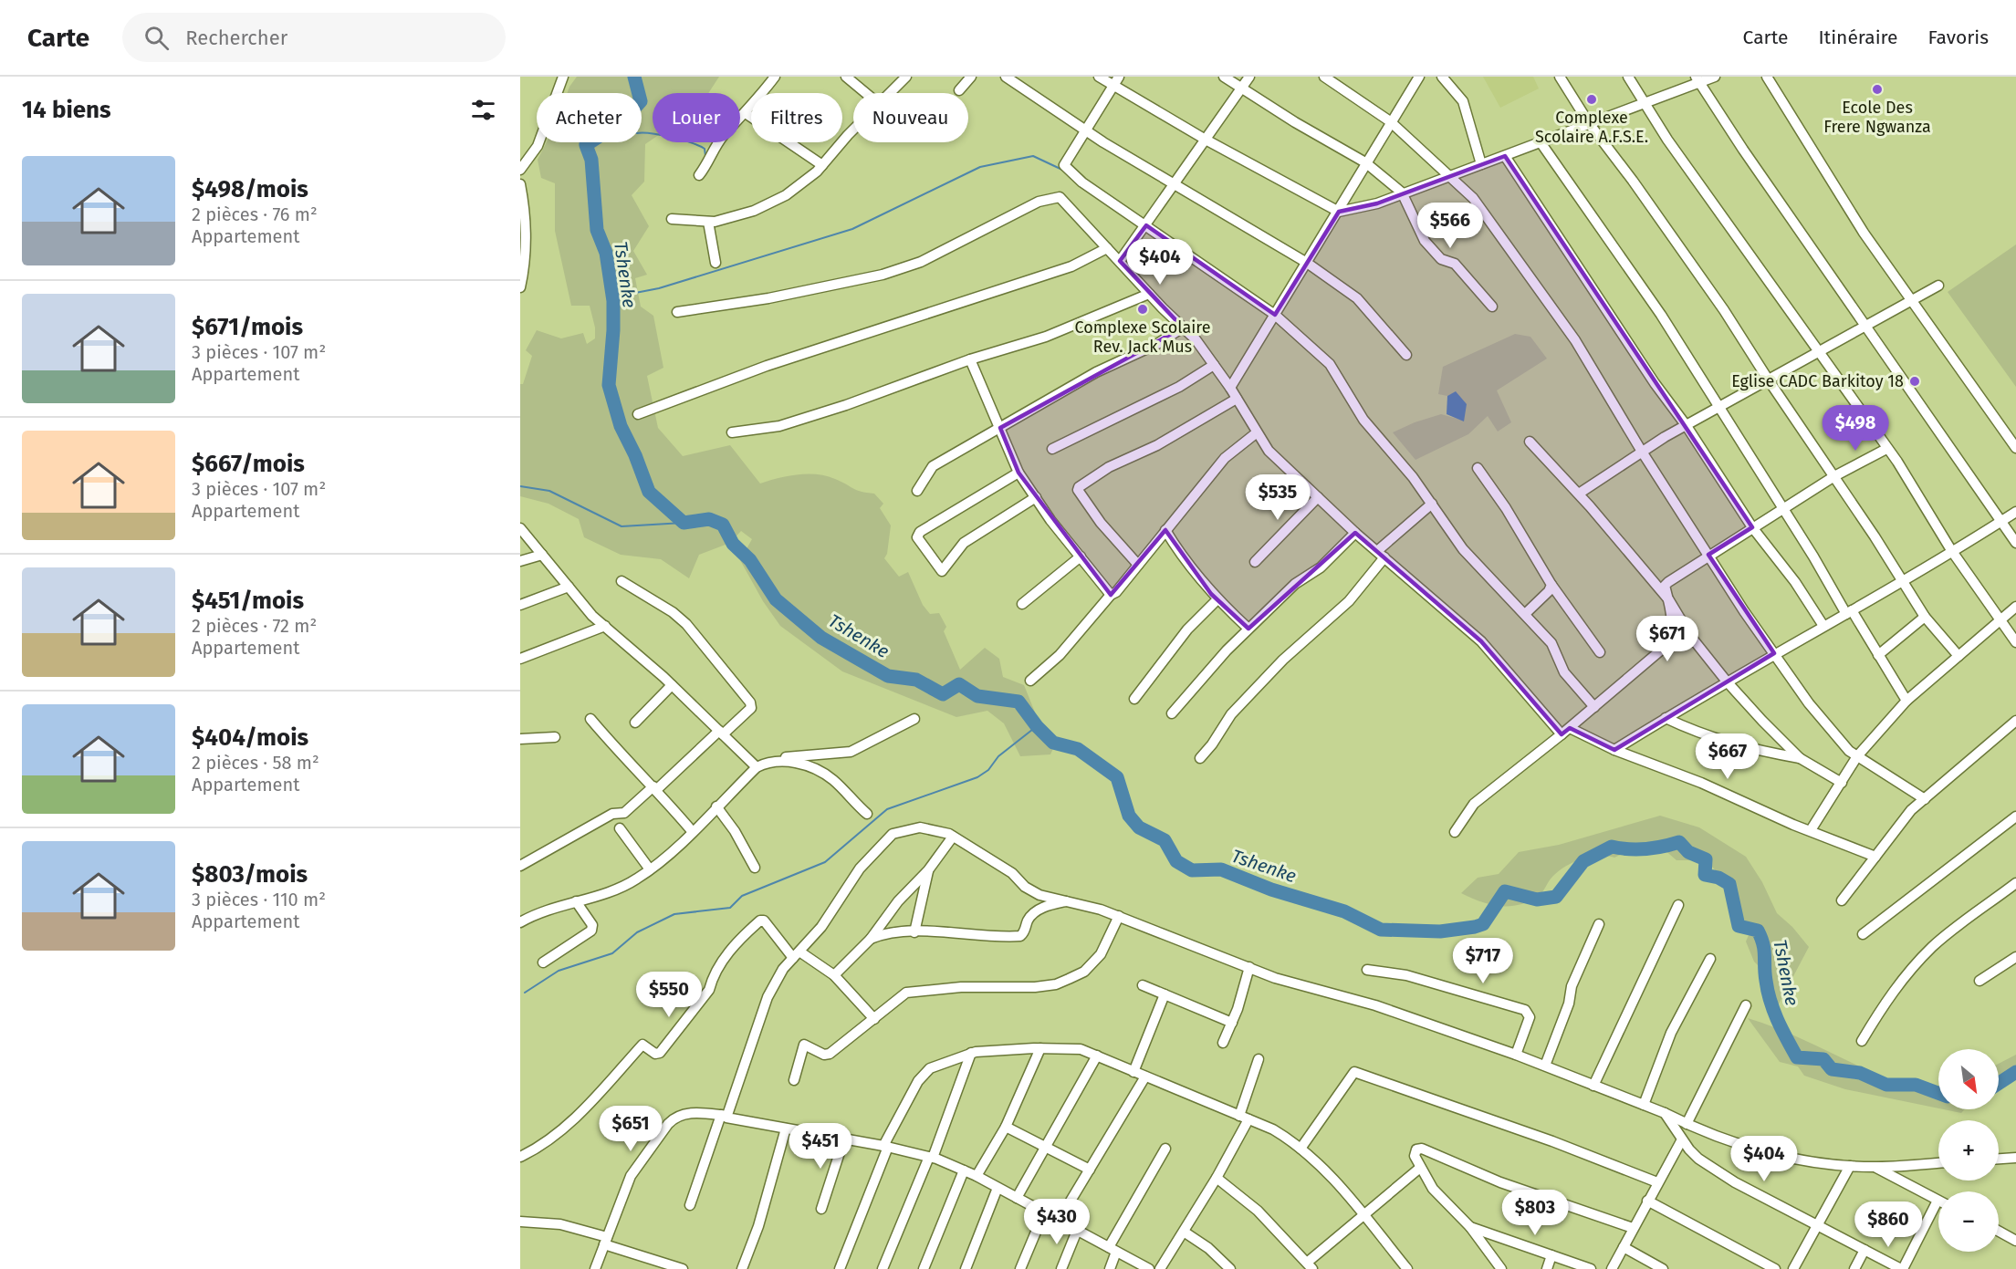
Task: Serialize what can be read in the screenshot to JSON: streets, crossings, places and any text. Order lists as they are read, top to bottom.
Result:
{
  "water": ["Tshenke"],
  "places": [
    "Ecole Des Frere Ngwanza",
    "Complexe Scolaire A.F.S.E.",
    "Complexe Scolaire Rev. Jack Mus",
    "Eglise CADC Barkitoy 18"
  ],
  "north": "bottom right",
  "page": {
    "header": "Carte",
    "search": "Rechercher",
    "nav": ["Carte", "Itinéraire", "Favoris"],
    "heading": "14 biens",
    "chip": [
      "Acheter",
      "Louer",
      "Filtres",
      "Nouveau"
    ],
    "list": [
      {
        "name": "$498/mois",
        "note": "2 pièces · 76 m² · Appartement"
      },
      {
        "name": "$671/mois",
        "note": "3 pièces · 107 m² · Appartement"
      },
      {
        "name": "$667/mois",
        "note": "3 pièces · 107 m² · Appartement"
      },
      {
        "name": "$451/mois",
        "note": "2 pièces · 72 m² · Appartement"
      },
      {
        "name": "$404/mois",
        "note": "2 pièces · 58 m² · Appartement"
      },
      {
        "name": "$803/mois",
        "note": "3 pièces · 110 m² · Appartement"
      }
    ],
    "price": [
      "$566",
      "$404",
      "$498",
      "$535",
      "$671",
      "$667",
      "$717",
      "$550",
      "$651",
      "$451",
      "$404",
      "$803",
      "$430",
      "$860"
    ],
    "map_buttons": ["+", "−"]
  }
}
